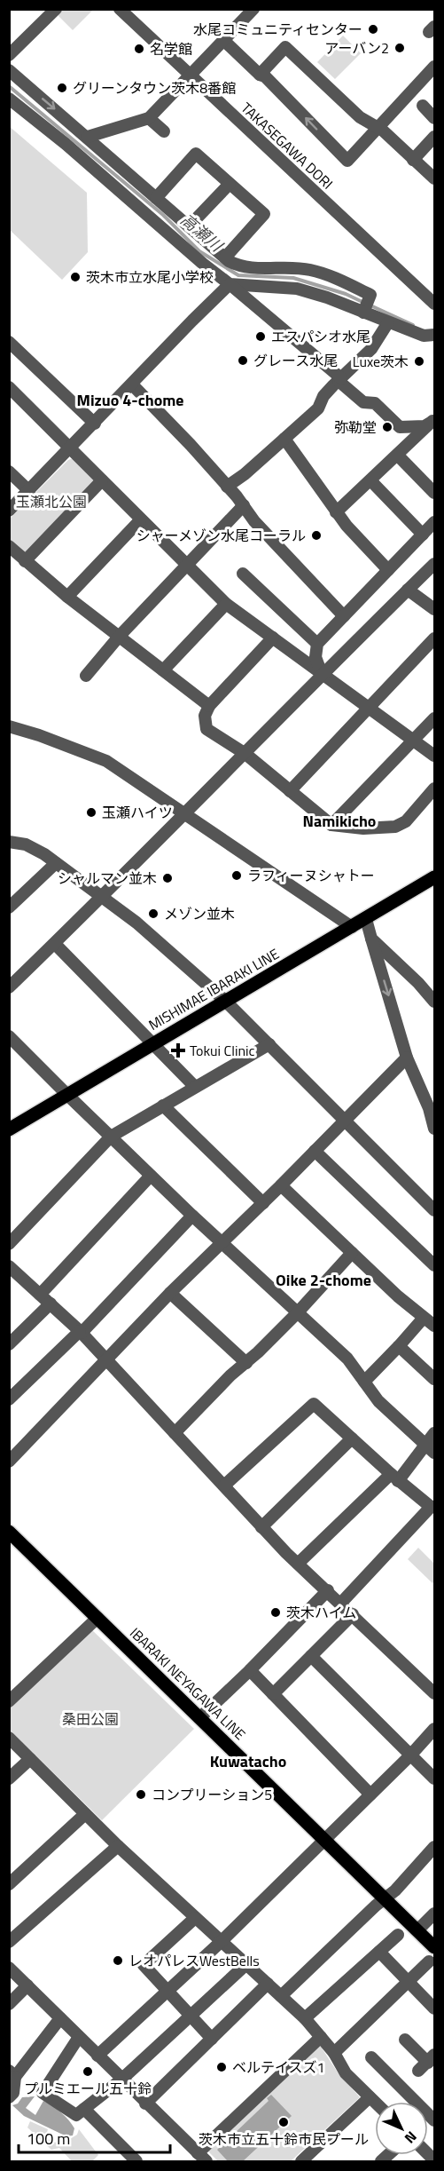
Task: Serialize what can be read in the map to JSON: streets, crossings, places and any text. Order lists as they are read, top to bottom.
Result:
{
  "streets": {
    "main road": ["MISHIMAE IBARAKI LINE", "IBARAKI NEYAGAWA LINE"],
    "street": ["TAKASEGAWA DORI"]
  },
  "districts": [
    "Mizuo 4-chome",
    "Namikicho",
    "Oike 2-chome",
    "Kuwatacho"
  ],
  "water": ["高瀬川"],
  "parks": ["玉瀬北公園", "桑田公園"],
  "places": {
    "other": [
      "水尾コミュニティセンター",
      "アーバン2",
      "名学館",
      "グリーンタウン茨木8番館",
      "茨木市立水尾小学校",
      "エスパシオ水尾",
      "グレース水尾",
      "Luxe茨木",
      "弥勒堂",
      "シャーメゾン水尾コーラル",
      "玉瀬ハイツ",
      "ラフィーヌシャトー",
      "シャルマン並木",
      "メゾン並木",
      "茨木ハイム",
      "コンプリーション5",
      "レオパレスWestBells",
      "ベルテイスズ1",
      "プルミエール五十鈴",
      "茨木市立五十鈴市民プール"
    ],
    "health": ["Tokui Clinic"]
  },
  "scale_bar": "100 m",
  "north": "bottom right"
}
